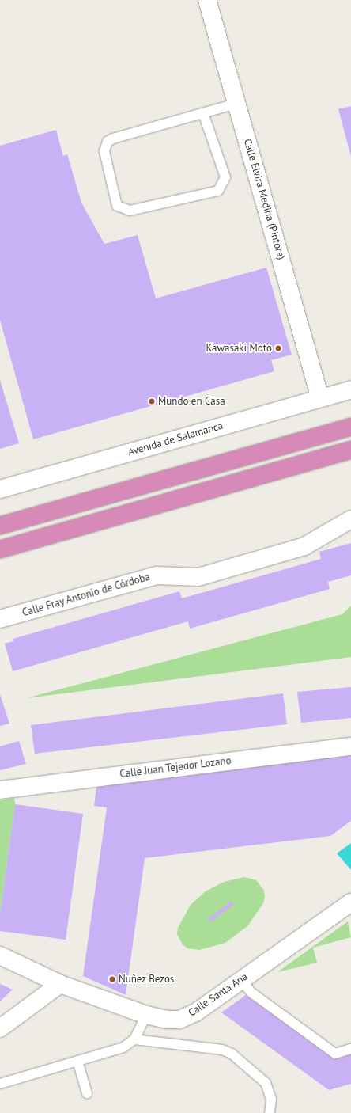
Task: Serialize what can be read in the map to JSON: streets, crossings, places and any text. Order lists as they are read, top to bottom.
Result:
{
  "streets": {
    "street": [
      "Calle Elvira Medina (Pintora)",
      "Avenida de Salamanca",
      "Calle Fray Antonio de Córdoba",
      "Calle Juan Tejedor Lozano",
      "Calle Santa Ana"
    ]
  },
  "crossings": [
    ["Calle Elvira Medina (Pintora)", "Avenida de Salamanca"]
  ],
  "places": ["Kawasaki Moto", "Mundo en Casa", "Nuñez Bezos"]
}
